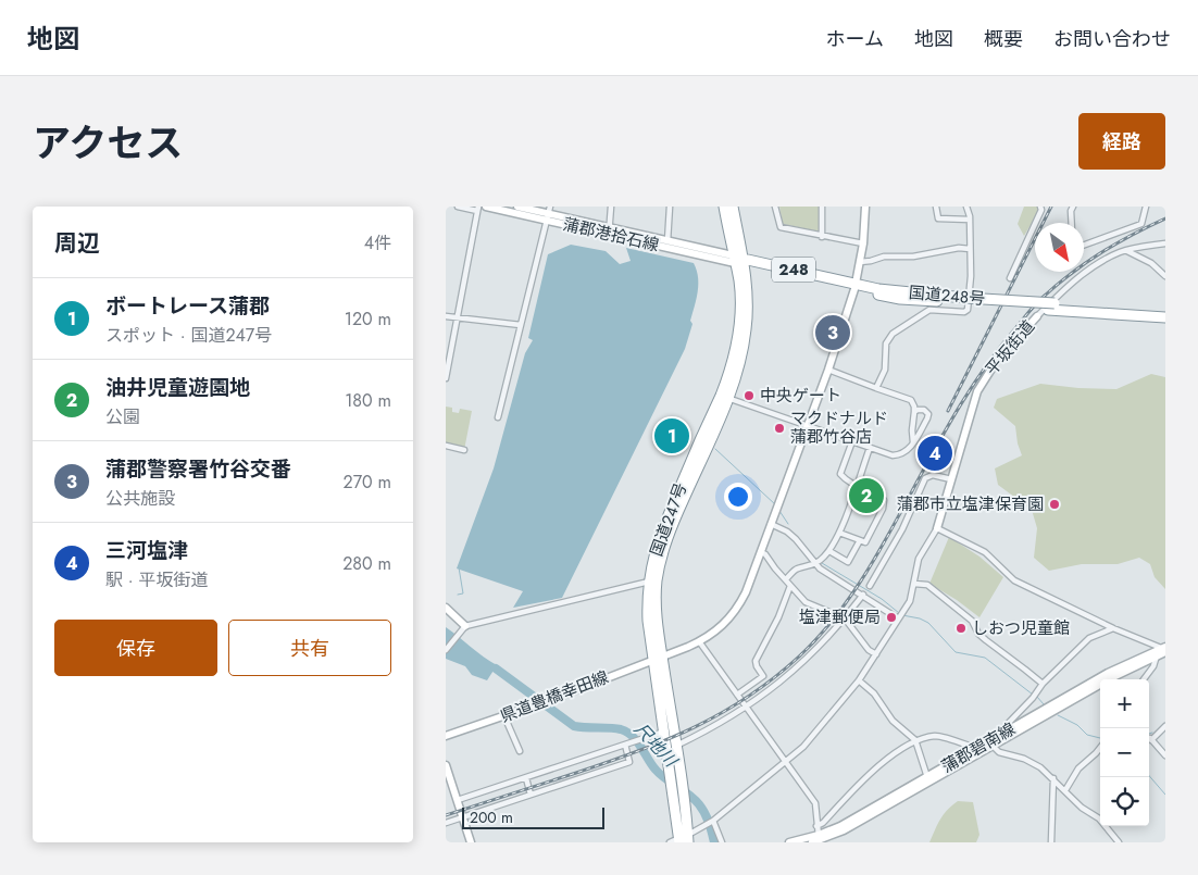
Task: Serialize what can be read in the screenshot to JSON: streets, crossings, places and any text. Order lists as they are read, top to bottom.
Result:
{
  "streets": {
    "highway": ["248", "国道248号", "国道247号"],
    "main road": [
      "蒲郡港拾石線",
      "平坂街道",
      "県道豊橋幸田線",
      "蒲郡碧南線"
    ]
  },
  "crossings": [
    ["蒲郡港拾石線", "国道248号"],
    ["蒲郡港拾石線", "国道247号"],
    ["国道248号", "国道247号"],
    ["国道248号", "県道豊橋幸田線"],
    ["平坂街道", "国道247号"],
    ["国道247号", "県道豊橋幸田線"]
  ],
  "water": ["尺地川"],
  "places": [
    "中央ゲート",
    "マクドナルド 蒲郡竹谷店",
    "蒲郡市立塩津保育園",
    "塩津郵便局",
    "しおつ児童館"
  ],
  "scale_bar": "200 m",
  "north": "bottom right",
  "page": {
    "header": "地図",
    "nav": [
      "ホーム",
      "地図",
      "概要",
      "お問い合わせ"
    ],
    "title": "アクセス",
    "buttons": [
      "経路",
      ["保存", "共有"]
    ],
    "heading": ["周辺", "4件"],
    "list": [
      {
        "mark": "1",
        "name": "ボートレース蒲郡",
        "note": "スポット · 国道247号",
        "value": "120 m"
      },
      {
        "mark": "2",
        "name": "油井児童遊園地",
        "note": "公園",
        "value": "180 m"
      },
      {
        "mark": "3",
        "name": "蒲郡警察署竹谷交番",
        "note": "公共施設",
        "value": "270 m"
      },
      {
        "mark": "4",
        "name": "三河塩津",
        "note": "駅 · 平坂街道",
        "value": "280 m"
      }
    ],
    "pins": [
      "3",
      "1",
      "4",
      "2"
    ],
    "map_buttons": ["+", "−"],
    "scale": "200 m"
  }
}
